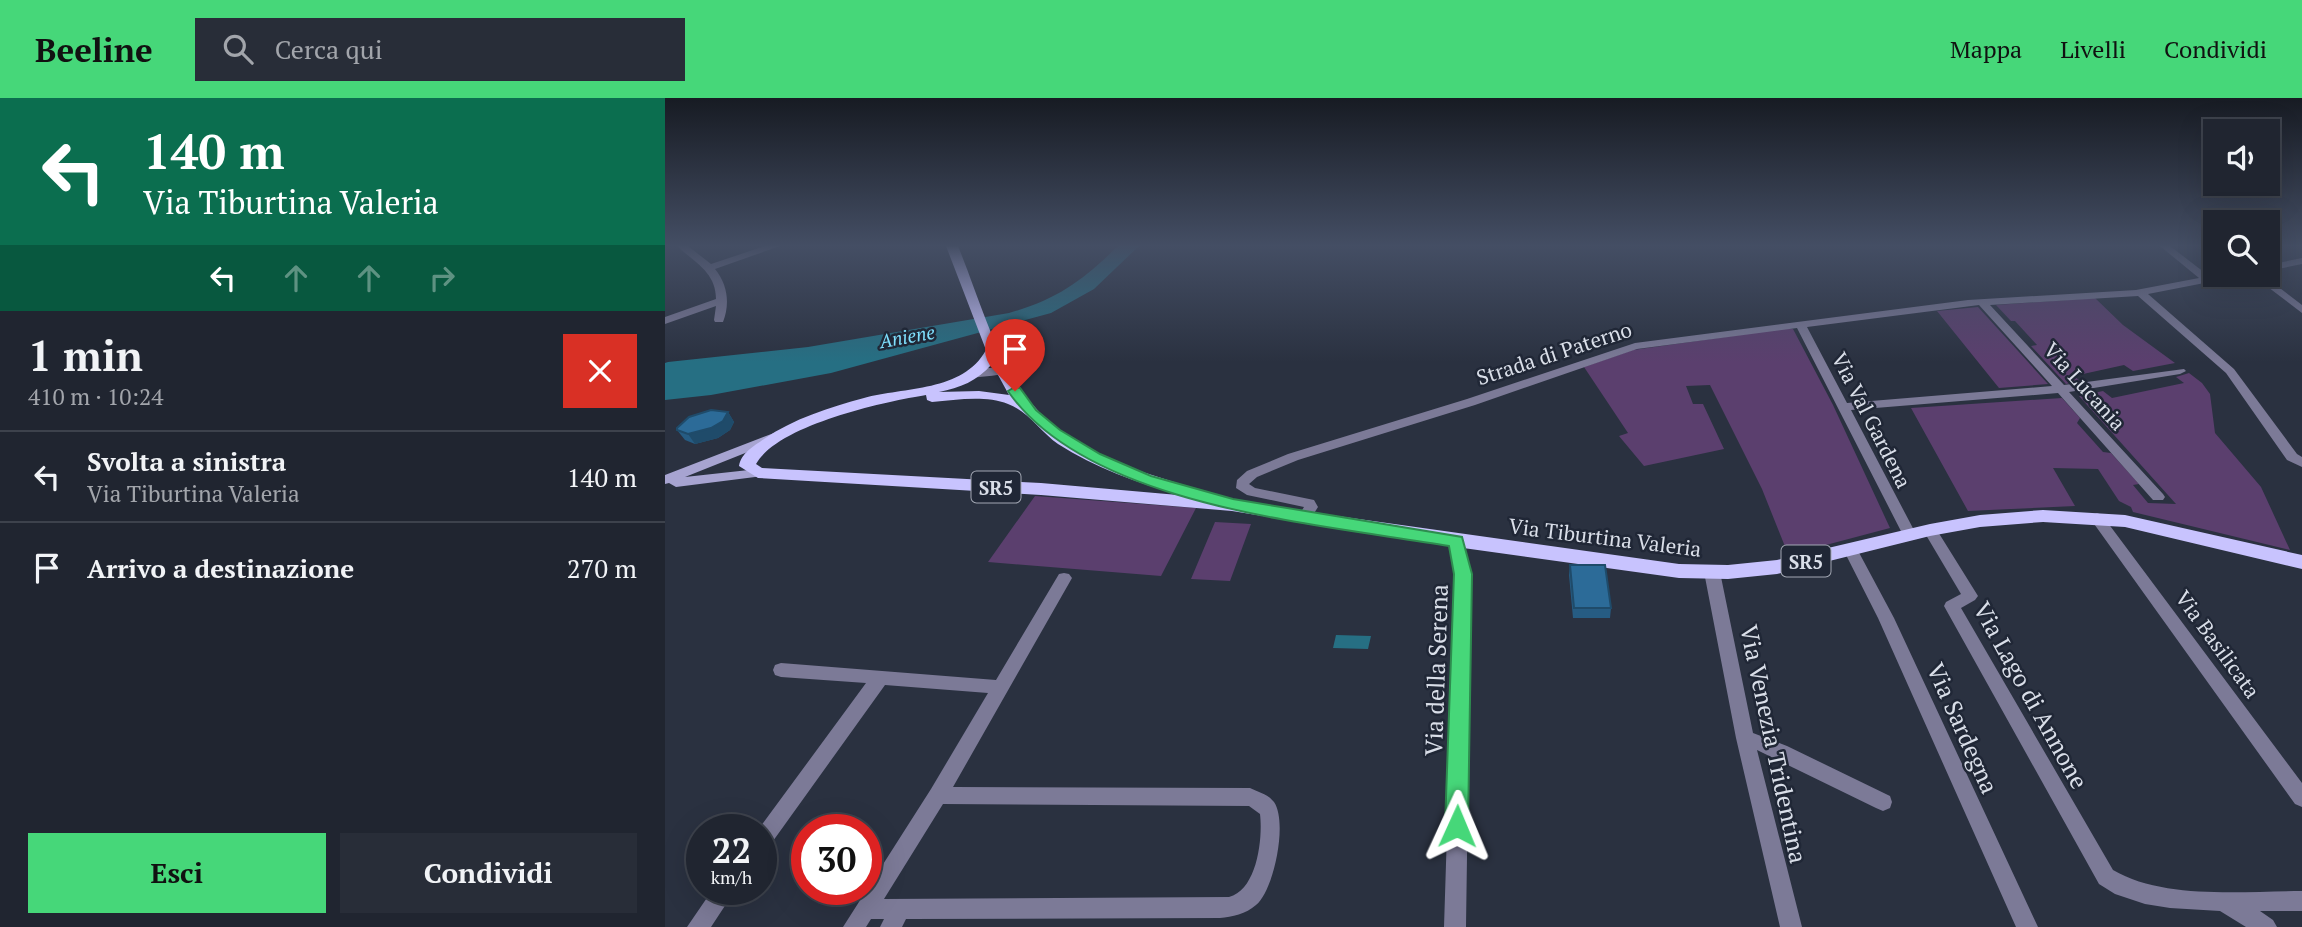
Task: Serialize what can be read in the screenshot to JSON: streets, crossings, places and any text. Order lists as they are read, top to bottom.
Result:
{
  "streets": {
    "main road": ["SR5", "Via Tiburtina Valeria"],
    "street": [
      "Strada di Paterno",
      "Via Lucania",
      "Via Val Gardena",
      "Via Basilicata",
      "Via della Serena",
      "Via Lago di Annone",
      "Via Sardegna",
      "Via Venezia Tridentina"
    ]
  },
  "crossings": [
    ["Strada di Paterno", "Via Lucania"],
    ["Strada di Paterno", "Via Val Gardena"],
    ["Strada di Paterno", "Via Tiburtina Valeria"],
    ["Via Val Gardena", "Via Tiburtina Valeria"],
    ["Via Tiburtina Valeria", "Via Basilicata"],
    ["Via Tiburtina Valeria", "Via della Serena"],
    ["Via Tiburtina Valeria", "Via Lago di Annone"],
    ["Via Tiburtina Valeria", "Via Sardegna"],
    ["Via Tiburtina Valeria", "Via Venezia Tridentina"]
  ],
  "water": ["Aniene"],
  "page": {
    "header": "Beeline",
    "search": "Cerca qui",
    "nav": ["Mappa", "Livelli", "Condividi"],
    "turn": ["140 m", "Via Tiburtina Valeria"],
    "heading": ["1 min", "410 m · 10:24"],
    "list": [
      {
        "name": "Svolta a sinistra",
        "note": "Via Tiburtina Valeria",
        "value": "140 m"
      },
      {
        "name": "Arrivo a destinazione",
        "value": "270 m"
      }
    ],
    "speed": "22 km/h",
    "limit": "30",
    "buttons": ["Esci", "Condividi"]
  }
}
